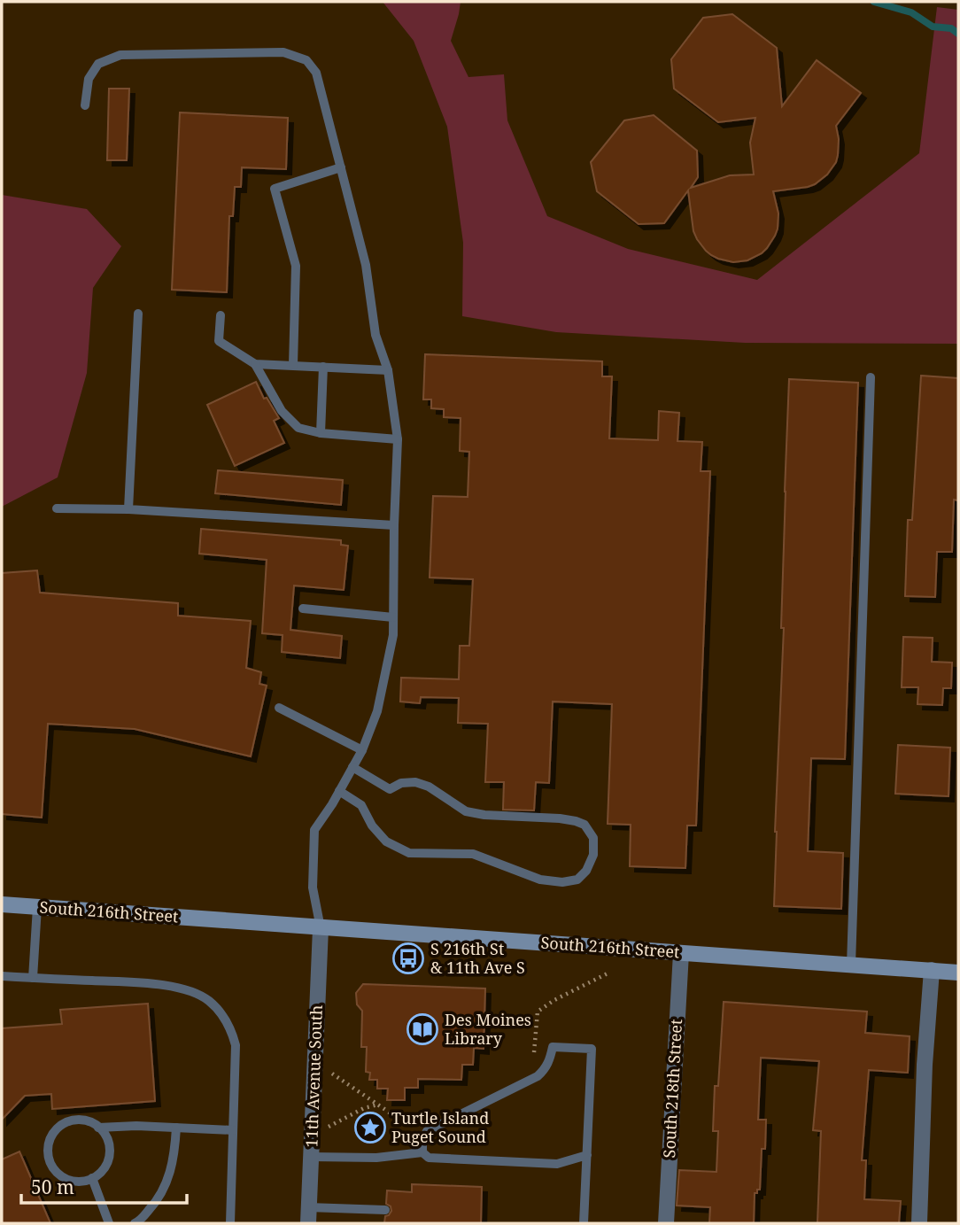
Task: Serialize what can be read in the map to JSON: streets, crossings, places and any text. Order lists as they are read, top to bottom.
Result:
{
  "streets": {
    "main road": ["South 216th Street"],
    "street": ["11th Avenue South", "South 218th Street"]
  },
  "crossings": [
    ["South 216th Street", "11th Avenue South"],
    ["South 216th Street", "South 218th Street"]
  ],
  "places": {
    "bus stop": ["S 216th St & 11th Ave S"],
    "library": ["Des Moines Library"],
    "place": ["Turtle Island Puget Sound"]
  },
  "scale_bar": "50 m"
}
